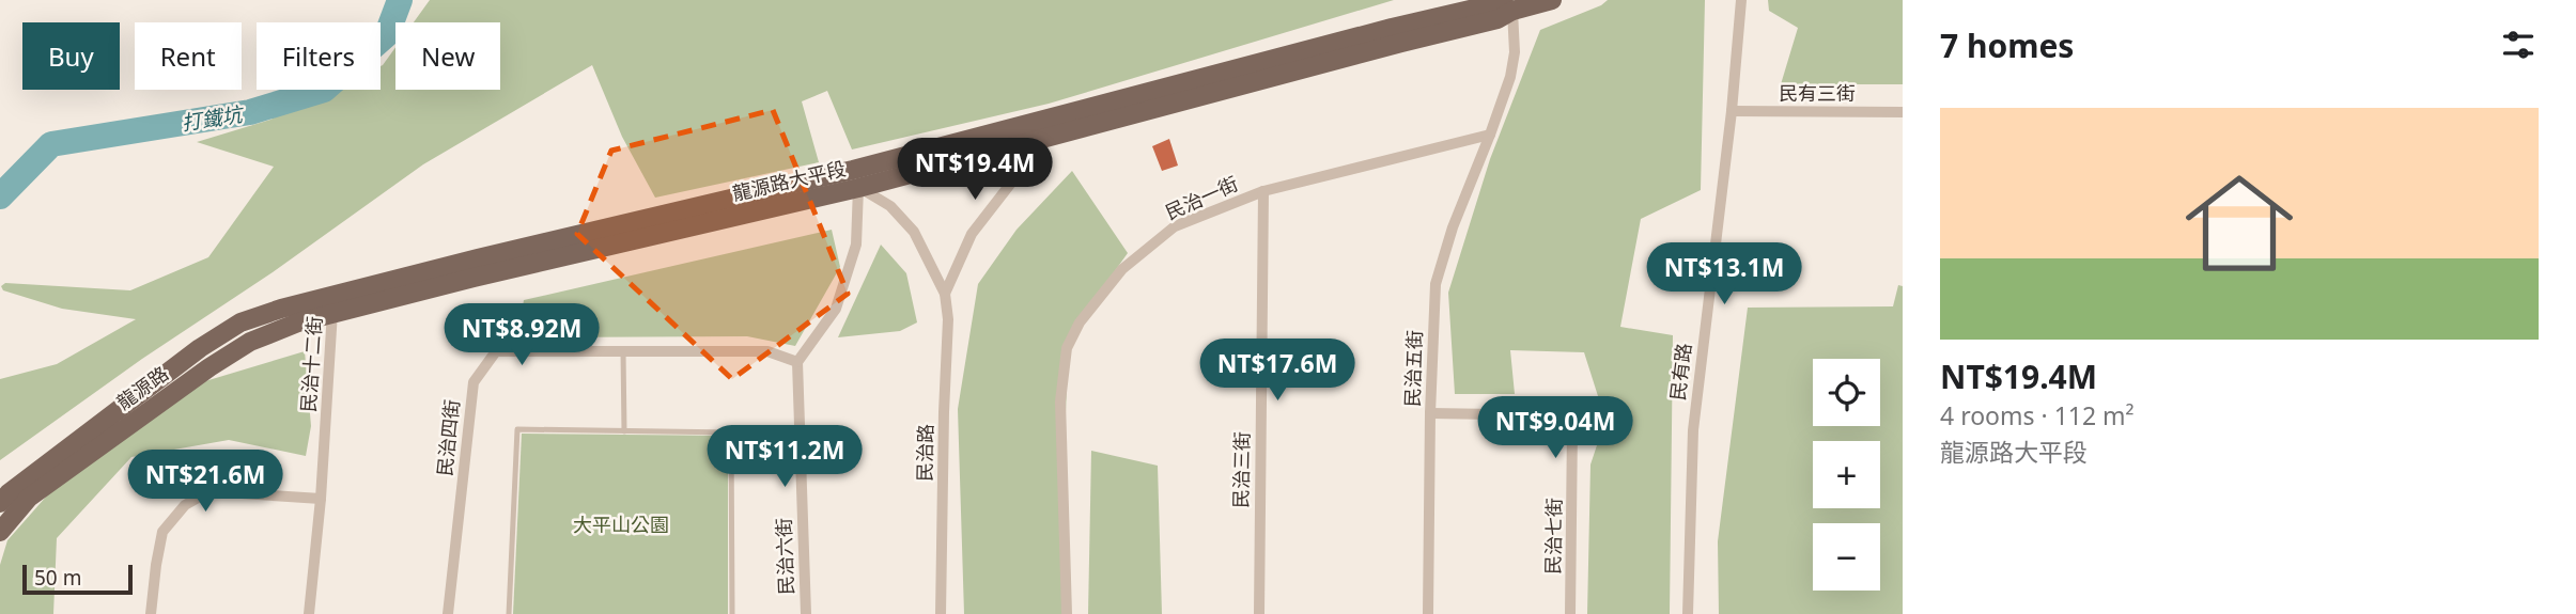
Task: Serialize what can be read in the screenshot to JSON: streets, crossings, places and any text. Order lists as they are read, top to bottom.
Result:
{
  "streets": {
    "main road": ["龍源路大平段", "龍源路"],
    "street": [
      "民有三街",
      "民治一街",
      "民治十二街",
      "民治五街",
      "民有路",
      "民治四街",
      "民治路",
      "民治三街",
      "民治七街",
      "民治六街"
    ]
  },
  "crossings": [
    ["民有三街", "民有路"],
    ["龍源路大平段", "民治十二街"],
    ["龍源路大平段", "龍源路"],
    ["民治一街", "民治五街"],
    ["民治一街", "民治三街"],
    ["民治十二街", "龍源路"],
    ["民治五街", "民治七街"],
    ["民治四街", "民治六街"]
  ],
  "water": ["打鐵坑"],
  "parks": ["大平山公園"],
  "scale_bar": "50 m",
  "page": {
    "heading": "7 homes",
    "chip": [
      "Buy",
      "Rent",
      "Filters",
      "New"
    ],
    "list": [
      {
        "name": "NT$19.4M",
        "note": "4 rooms · 112 m² · 龍源路大平段"
      }
    ],
    "price": [
      "NT$19.4M",
      "NT$13.1M",
      "NT$8.92M",
      "NT$17.6M",
      "NT$9.04M",
      "NT$11.2M",
      "NT$21.6M"
    ],
    "map_buttons": ["+", "−"],
    "scale": "50 m"
  }
}
